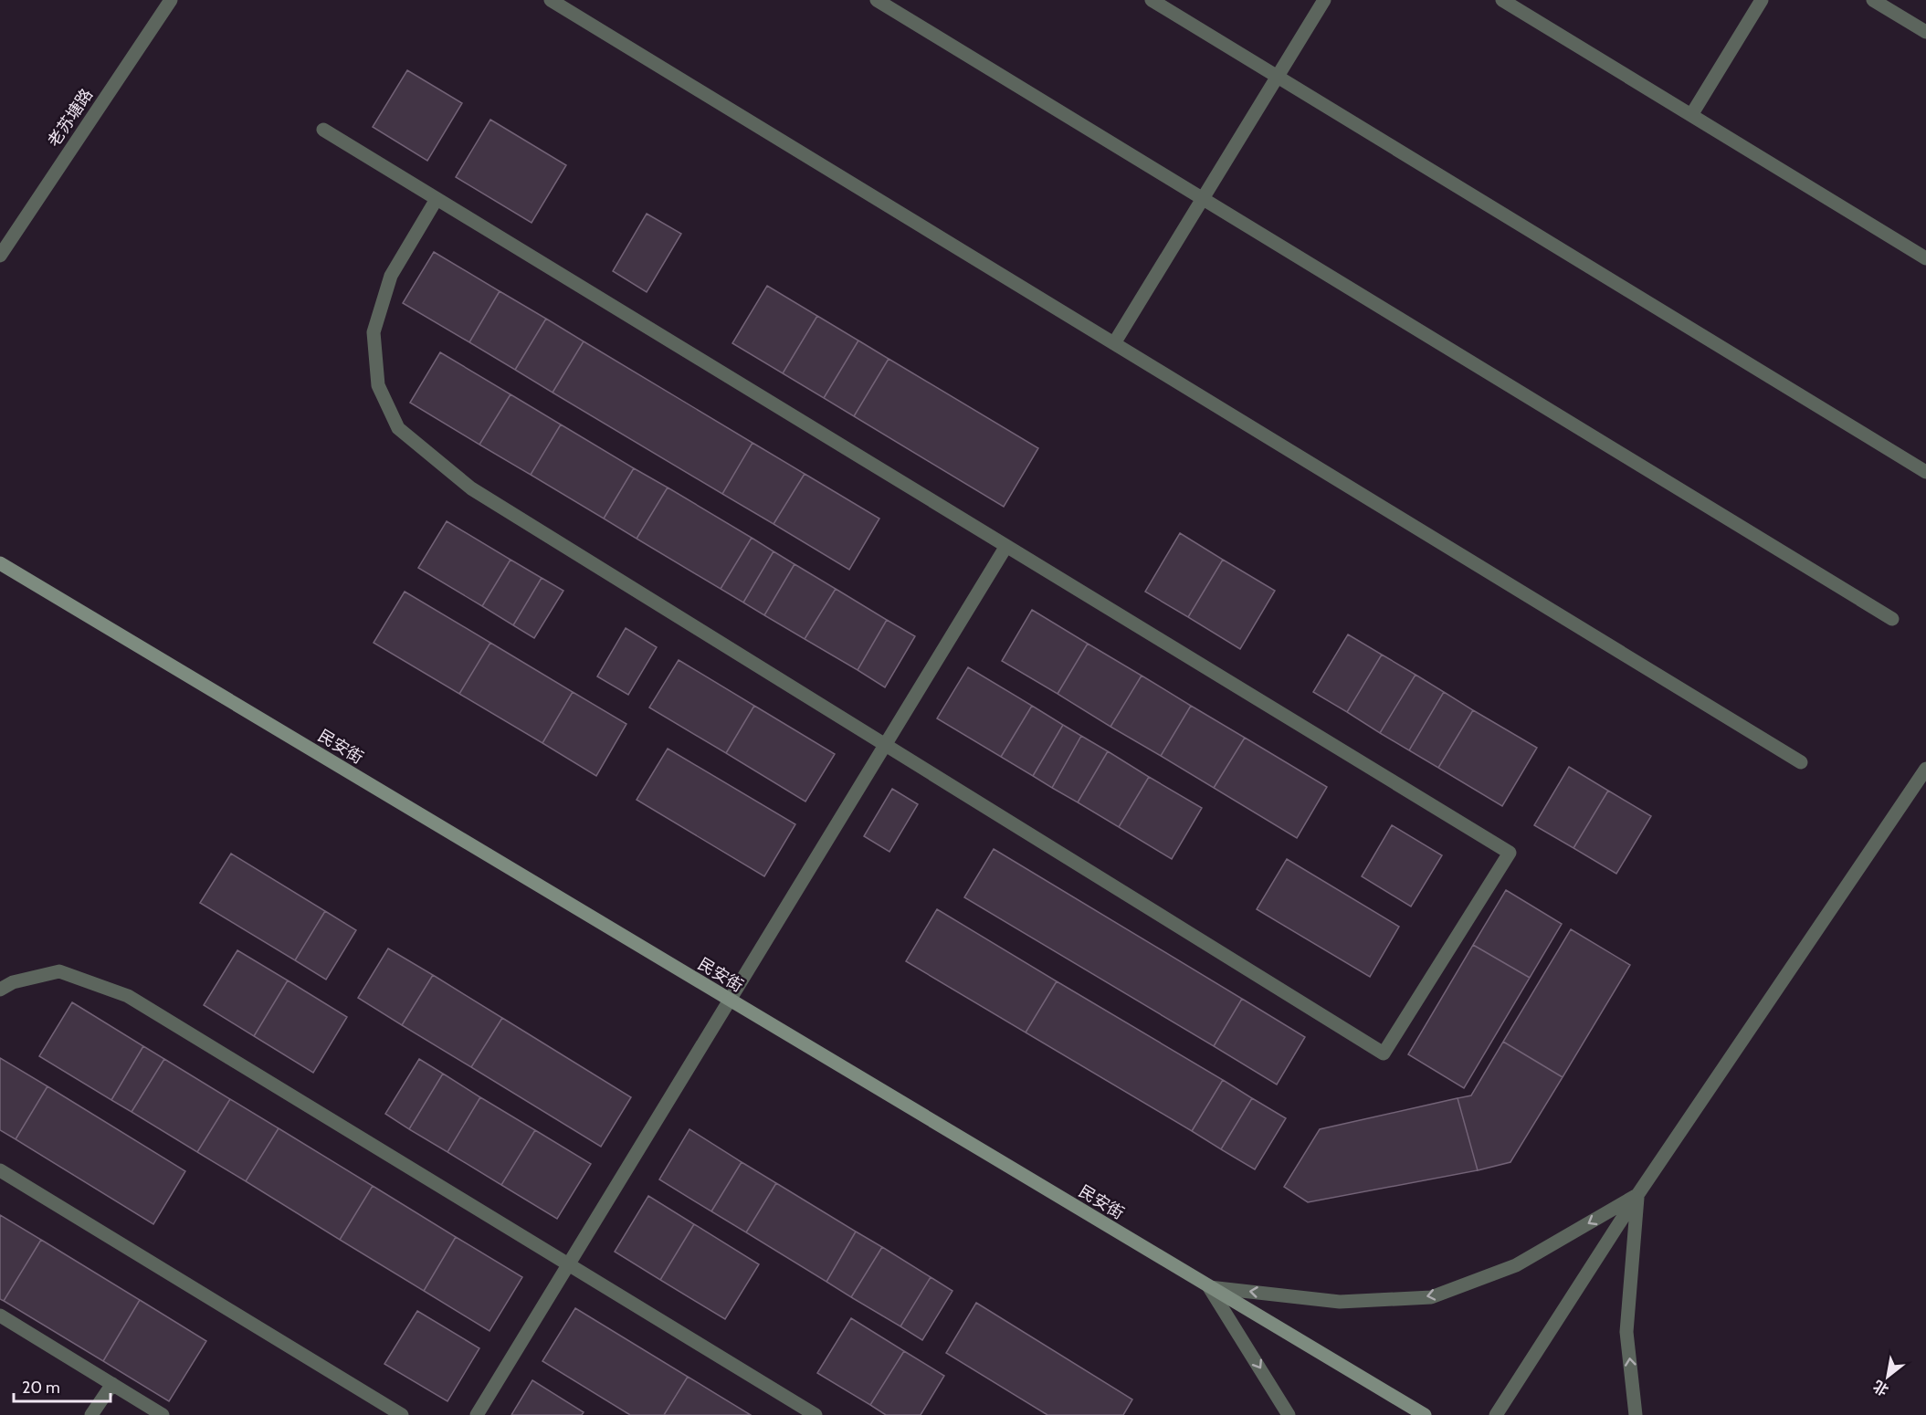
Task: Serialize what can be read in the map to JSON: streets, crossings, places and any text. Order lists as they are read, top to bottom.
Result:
{
  "streets": {
    "main road": ["民安街"],
    "street": ["老苏塘路"]
  },
  "scale_bar": "20 m",
  "north": "bottom left"
}
